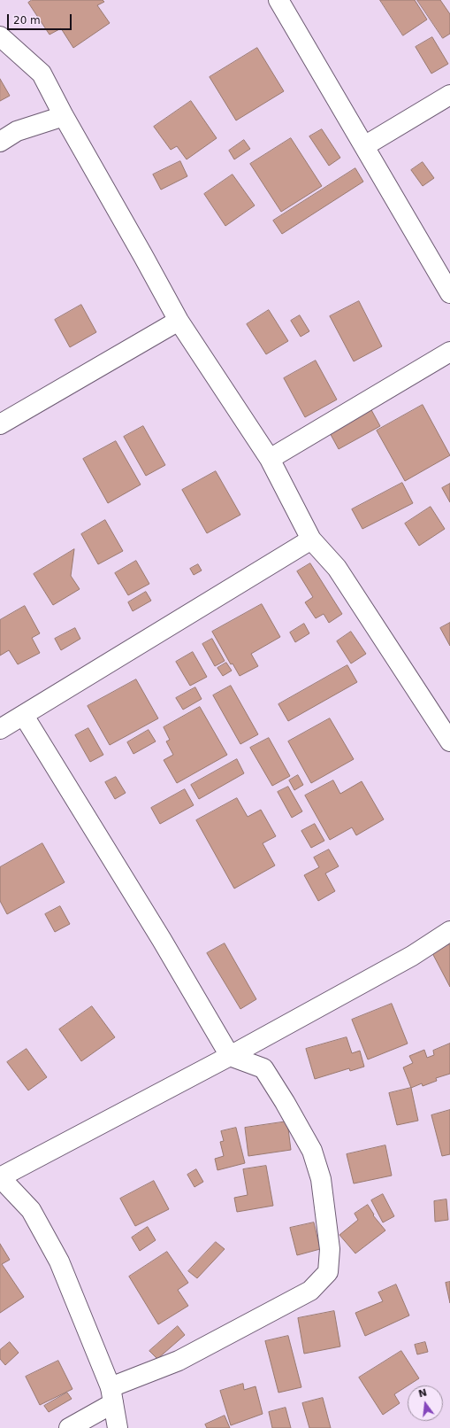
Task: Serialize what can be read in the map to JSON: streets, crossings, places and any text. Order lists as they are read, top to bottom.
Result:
{
  "scale_bar": "20 m",
  "north": "top"
}
